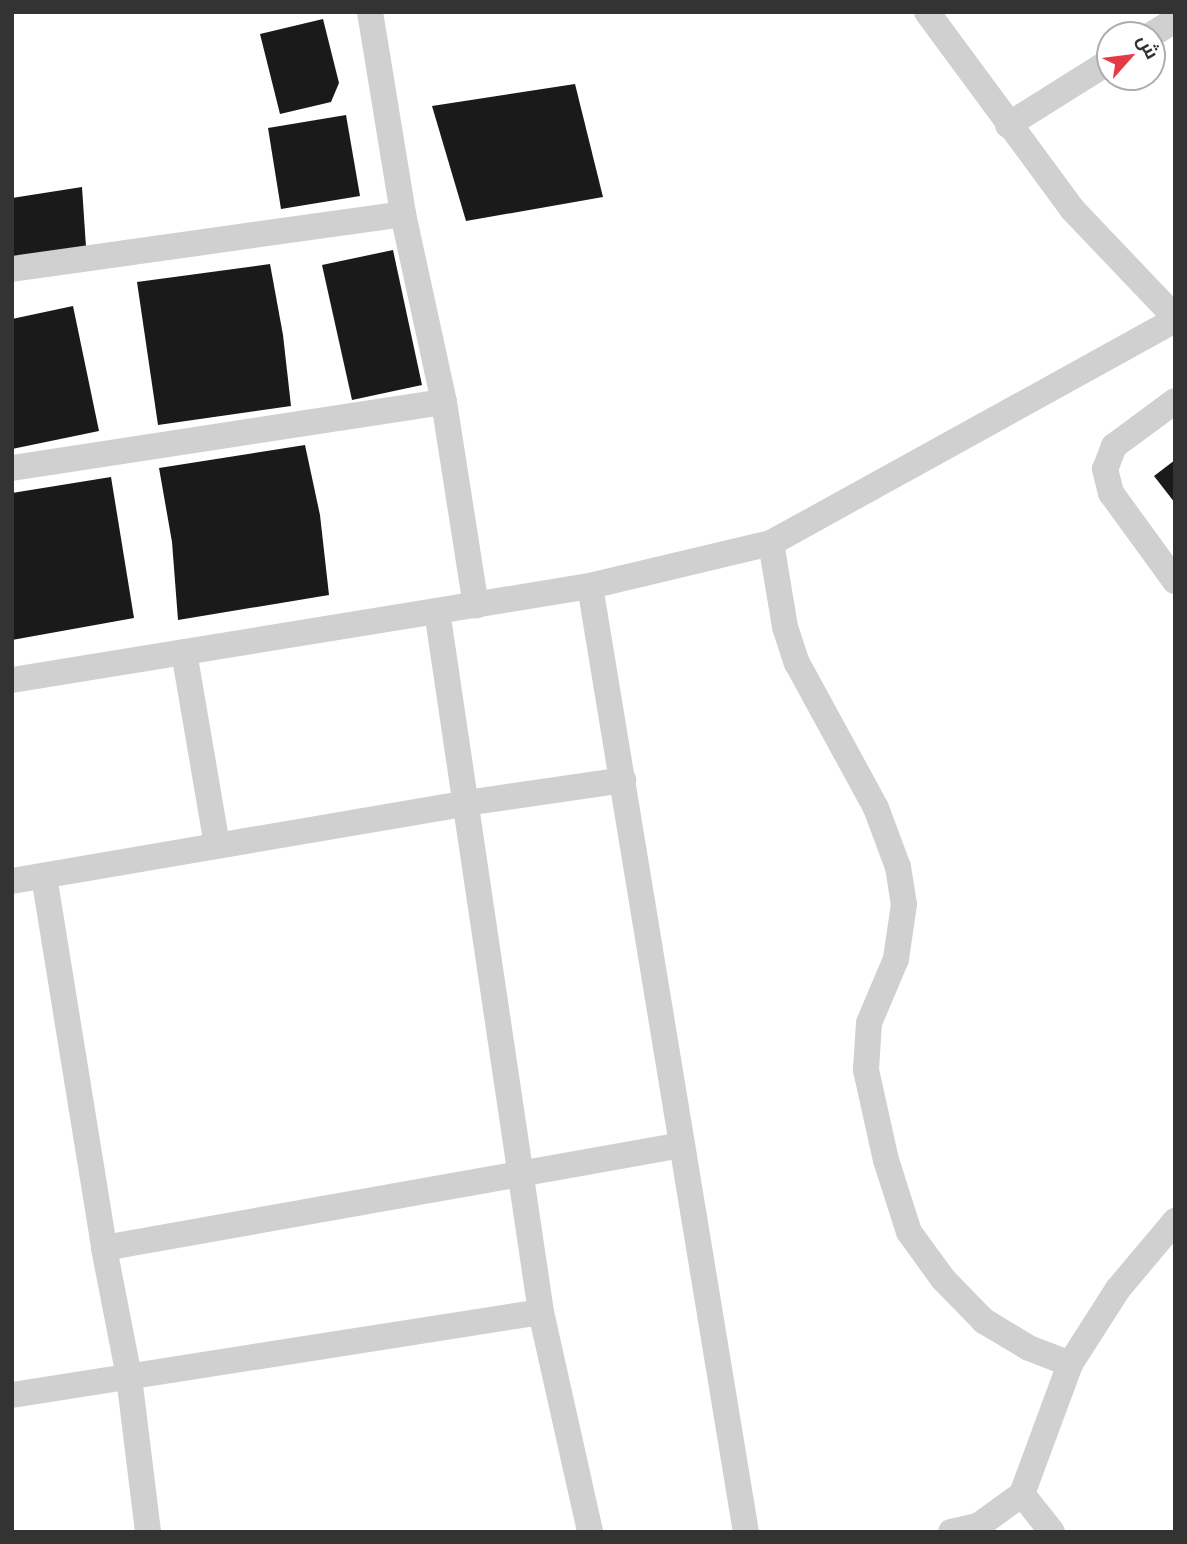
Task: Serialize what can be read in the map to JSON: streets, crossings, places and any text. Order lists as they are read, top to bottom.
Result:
{
  "north": "top right"
}
